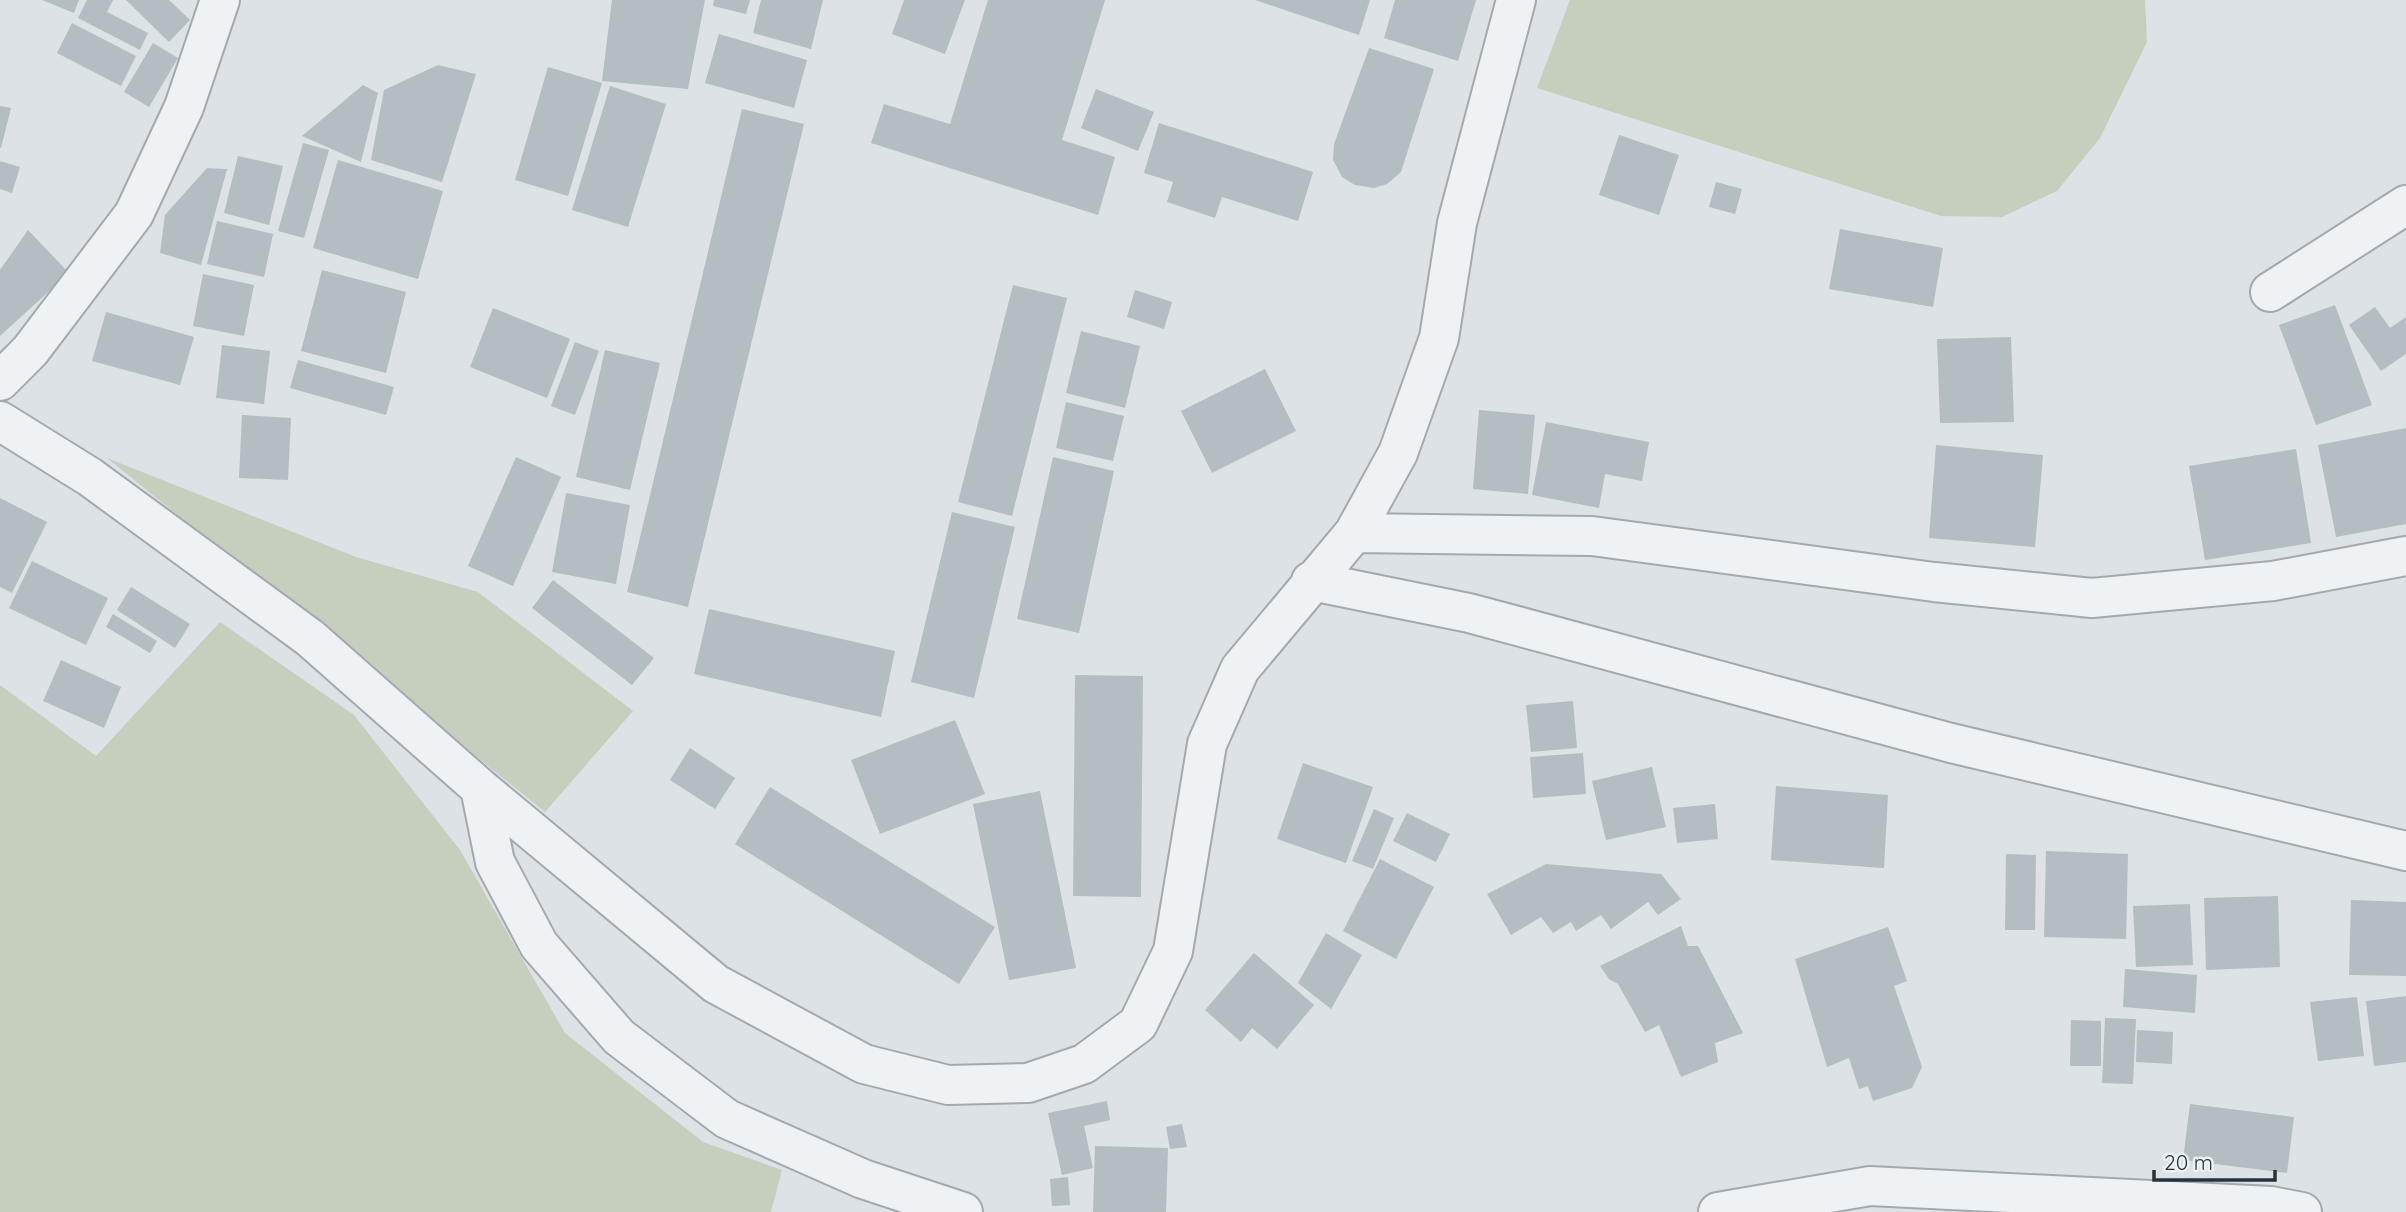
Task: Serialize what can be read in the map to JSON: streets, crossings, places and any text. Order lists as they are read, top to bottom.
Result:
{
  "scale_bar": "20 m"
}
